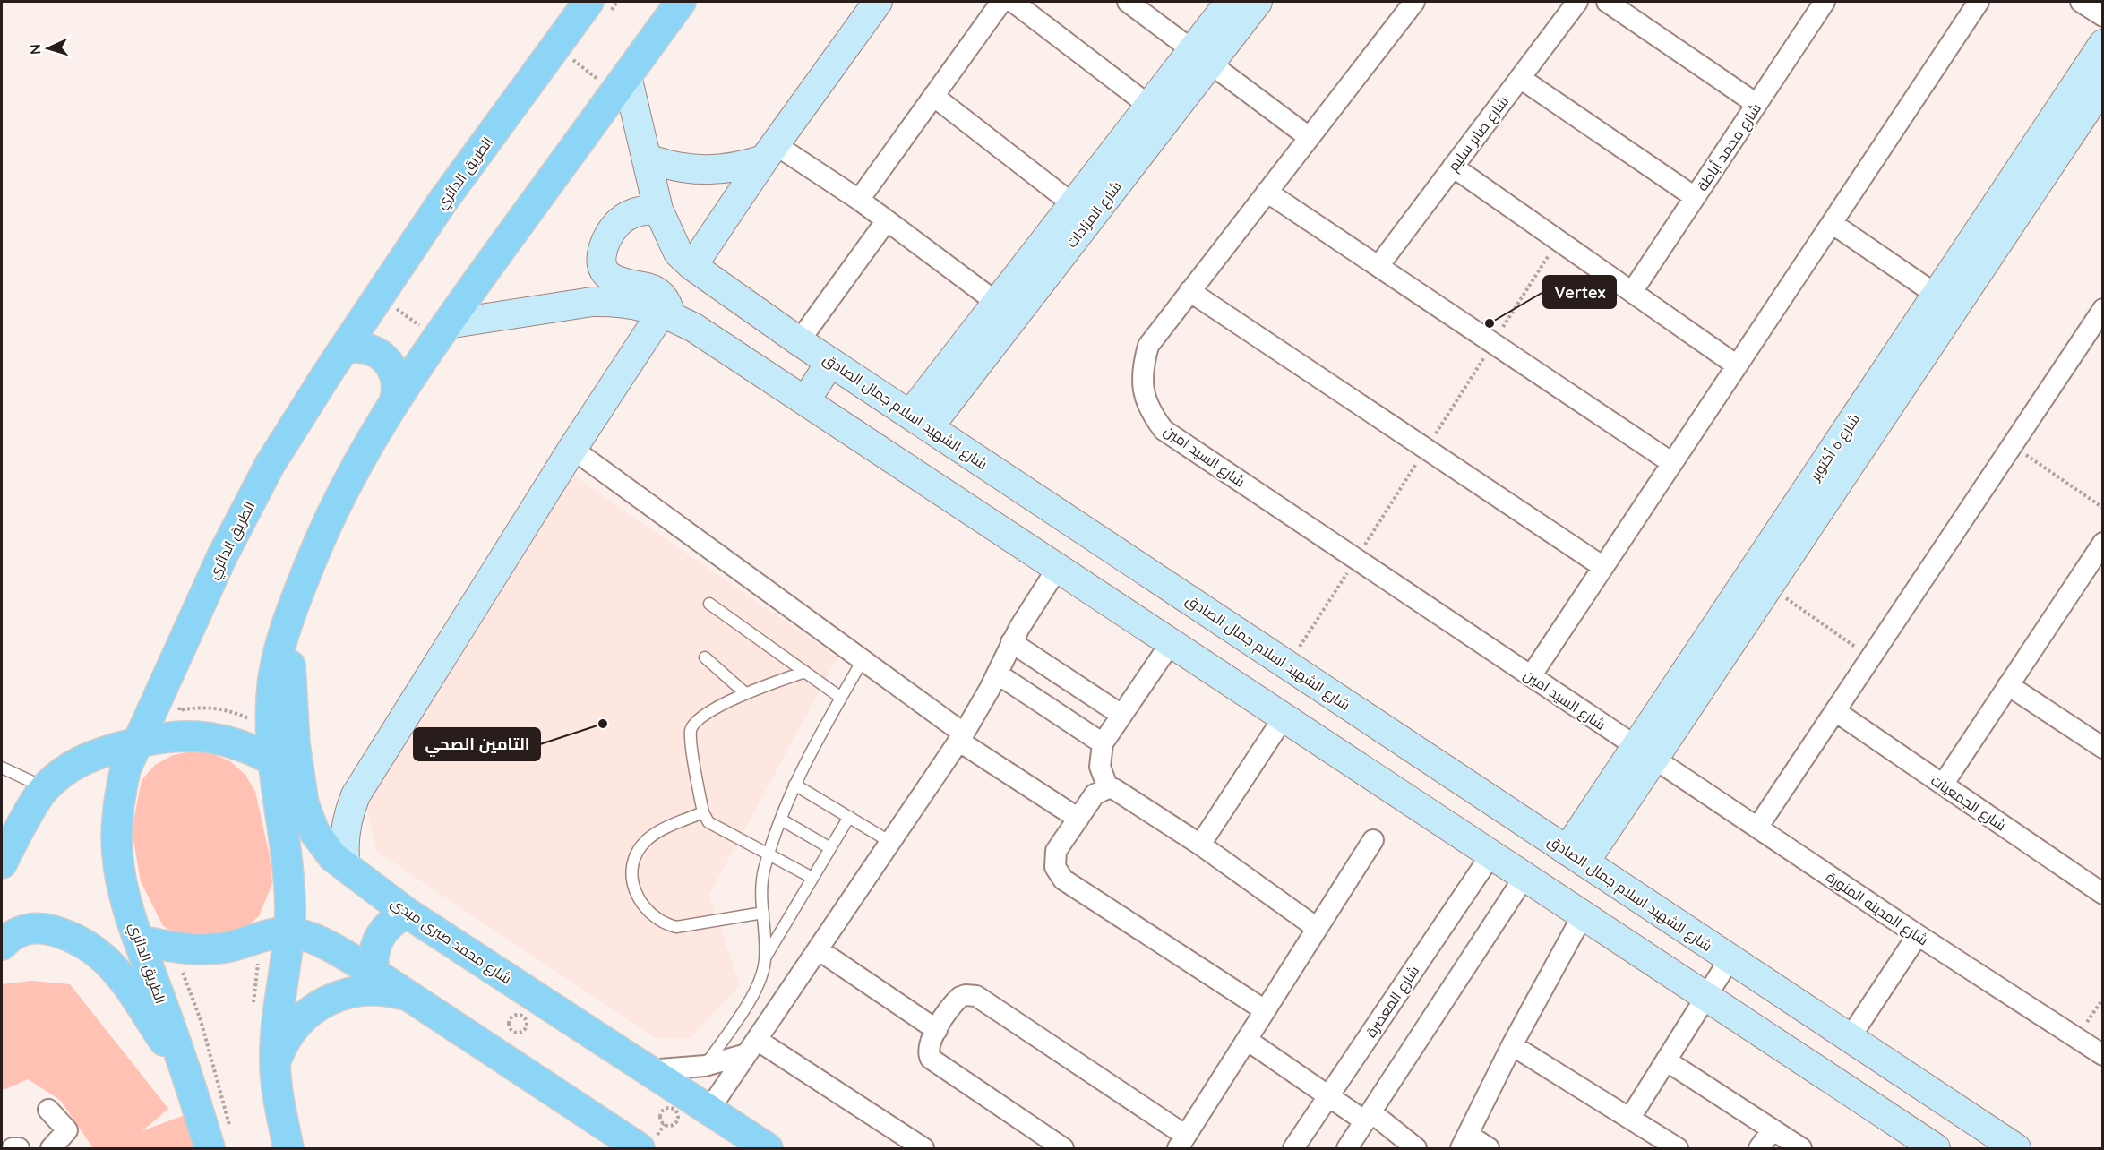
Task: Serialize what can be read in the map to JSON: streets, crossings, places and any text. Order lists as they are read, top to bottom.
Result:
{
  "streets": {
    "main road": ["الطريق الدائري", "شارع محمد صبرى مبدي"],
    "street": [
      "شارع صابر سليم",
      "شارع محمد أباظة",
      "شارع المزادات",
      "شارع الشهيد اسلام جمال الصادق",
      "شارع 6 أكتوبر",
      "شارع السيد امين",
      "شارع الجمعيات",
      "شارع المدينه المنورة",
      "شارع المعصرة"
    ]
  },
  "crossings": [
    ["شارع المزادات", "شارع الشهيد اسلام جمال الصادق"],
    ["شارع الشهيد اسلام جمال الصادق", "شارع 6 أكتوبر"],
    ["شارع 6 أكتوبر", "شارع السيد امين"],
    ["شارع 6 أكتوبر", "شارع المدينه المنورة"],
    ["شارع السيد امين", "شارع المدينه المنورة"]
  ],
  "places": ["Vertex", "التامين الصحي"],
  "north": "left"
}
